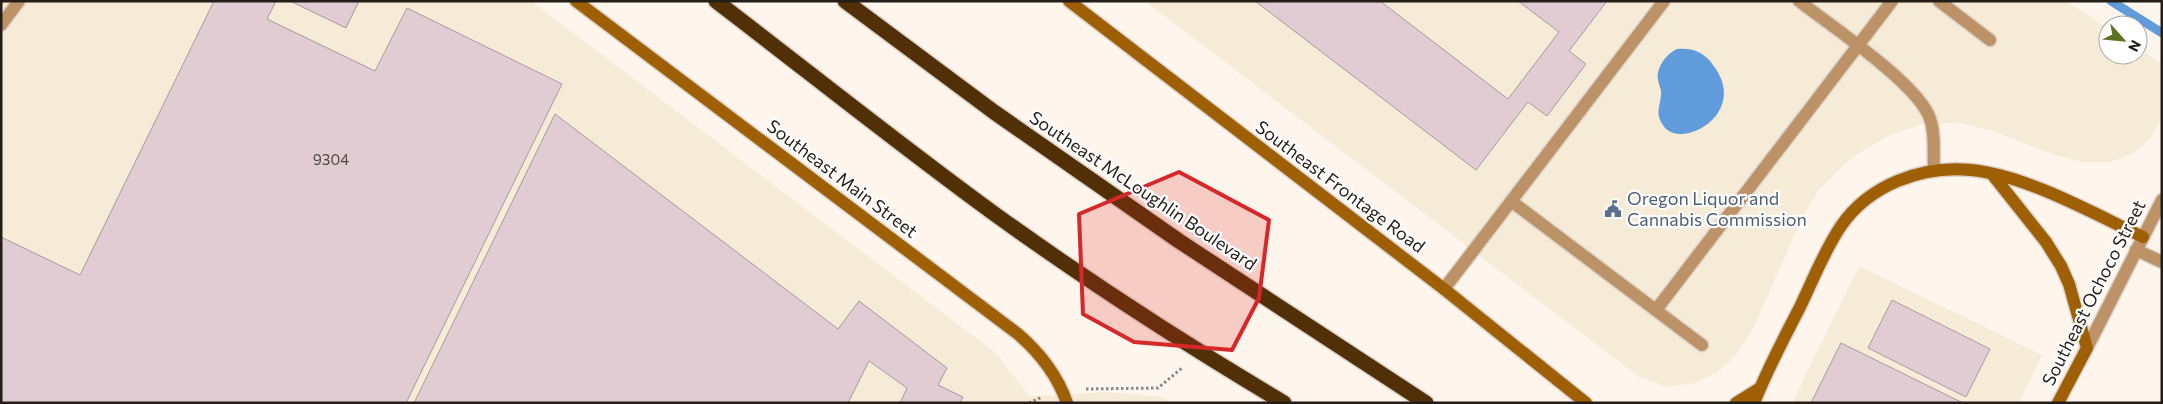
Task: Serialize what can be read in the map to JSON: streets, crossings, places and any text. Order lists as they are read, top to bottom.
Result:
{
  "streets": {
    "highway": ["Southeast McLoughlin Boulevard"],
    "street": ["Southeast Main Street", "Southeast Frontage Road", "Southeast Ochoco Street"]
  },
  "places": {
    "public building": ["Oregon Liquor and Cannabis Commission"]
  },
  "house_numbers": ["9304"],
  "north": "bottom right"
}
